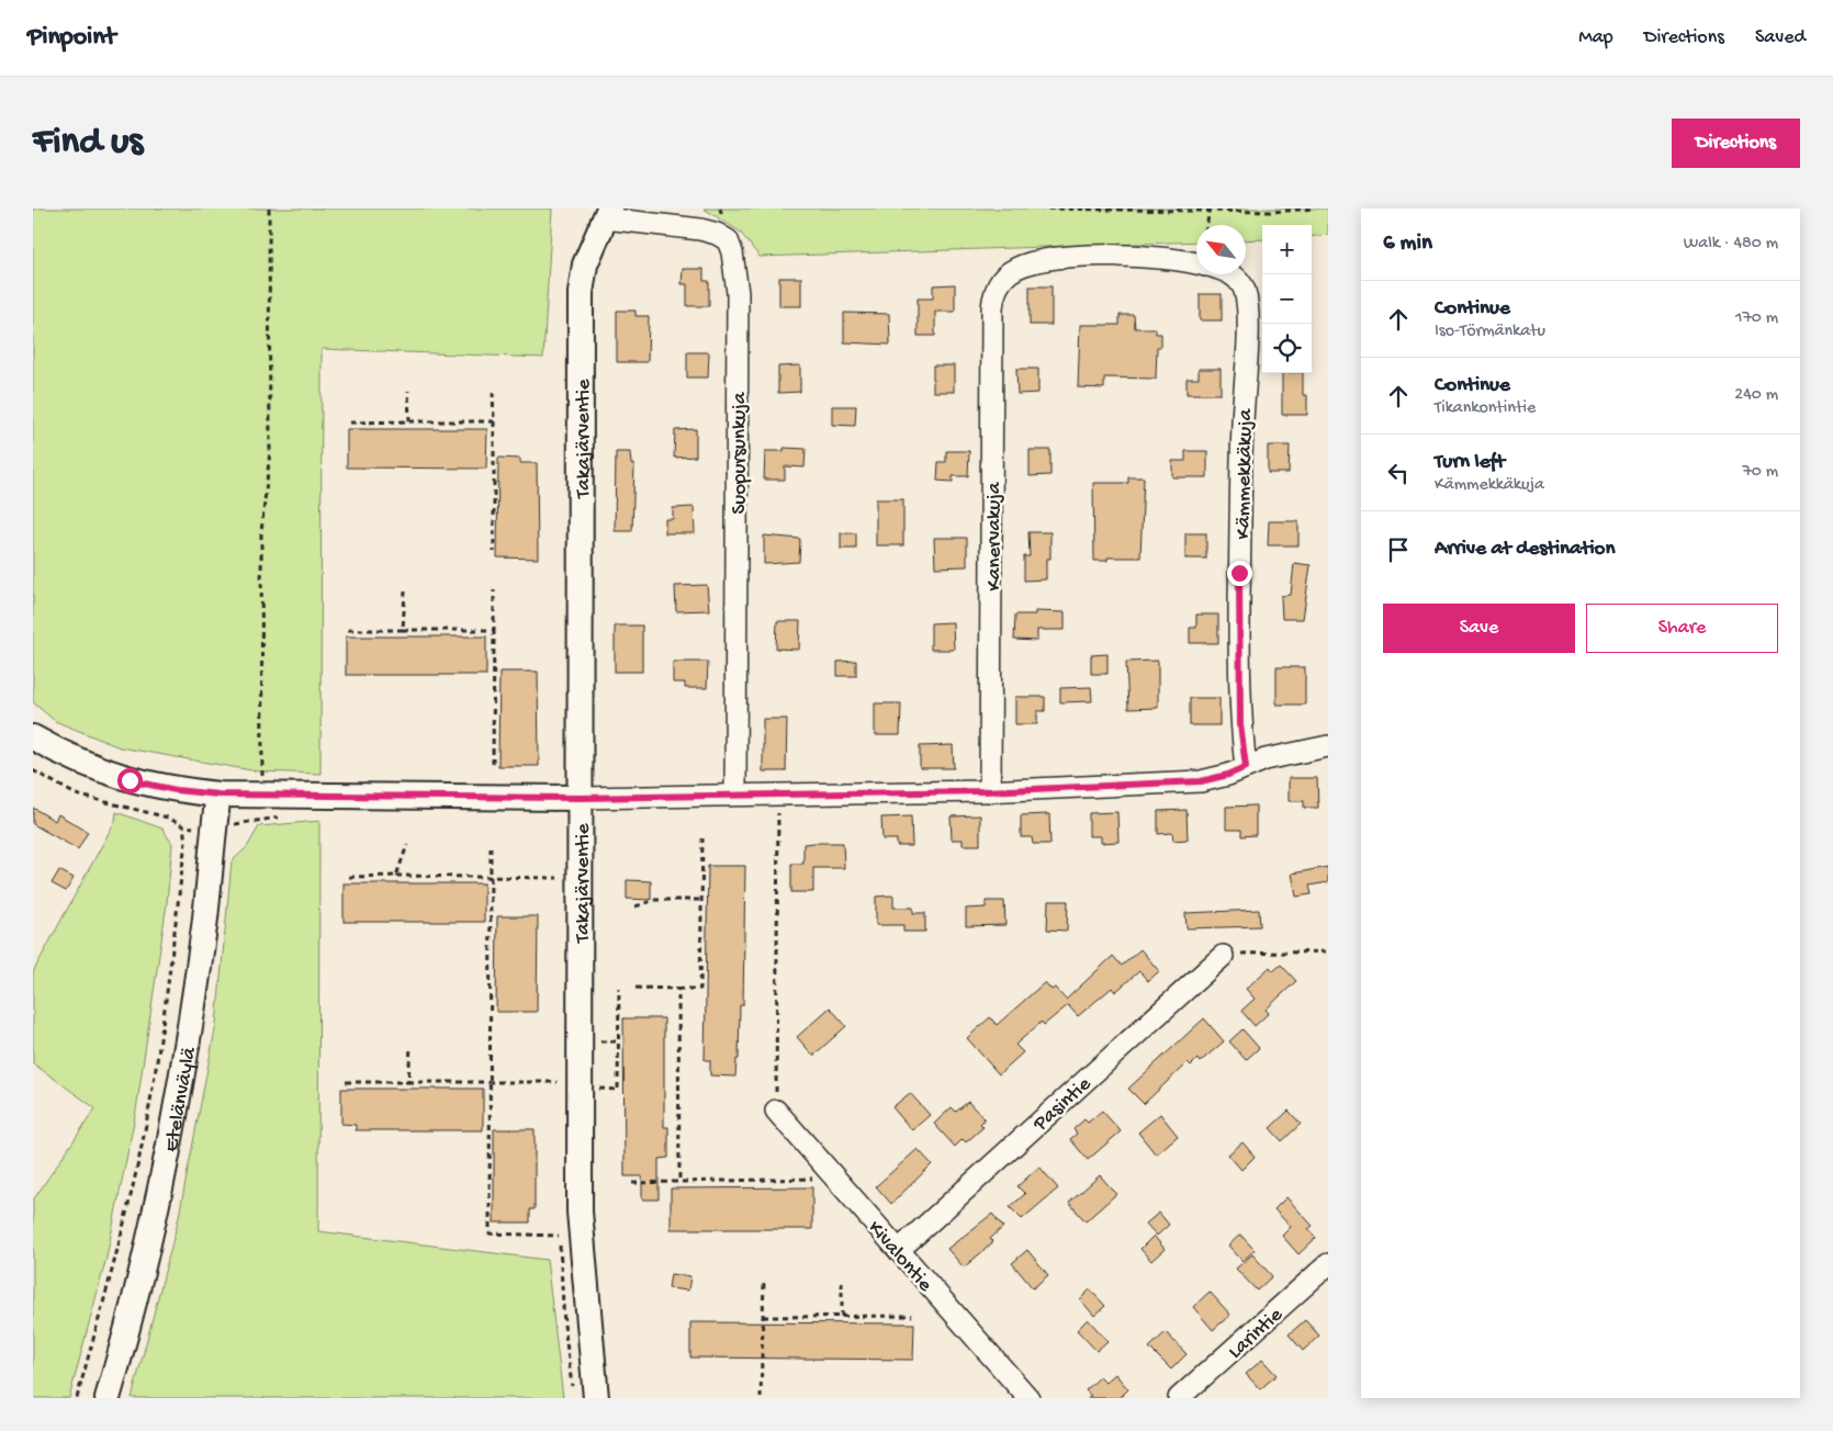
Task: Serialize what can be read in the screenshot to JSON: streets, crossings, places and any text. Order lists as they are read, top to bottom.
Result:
{
  "streets": {
    "street": [
      "Takajärventie",
      "Suopursunkuja",
      "Kämmekkäkuja",
      "Kanervakuja",
      "Etelänväylä",
      "Pasintie",
      "Kivalontie",
      "Larintie"
    ]
  },
  "crossings": [
    ["Takajärventie", "Suopursunkuja"],
    ["Pasintie", "Kivalontie"]
  ],
  "north": "top left",
  "page": {
    "header": "Pinpoint",
    "nav": ["Map", "Directions", "Saved"],
    "buttons": [
      "Directions",
      ["Save", "Share"]
    ],
    "title": "Find us",
    "heading": ["6 min", "Walk · 480 m"],
    "map_buttons": ["+", "−"],
    "list": [
      ["Continue", "Iso-Törmänkatu", "170 m"],
      ["Continue", "Tikankontintie", "240 m"],
      ["Turn left", "Kämmekkäkuja", "70 m"],
      "Arrive at destination"
    ]
  }
}
